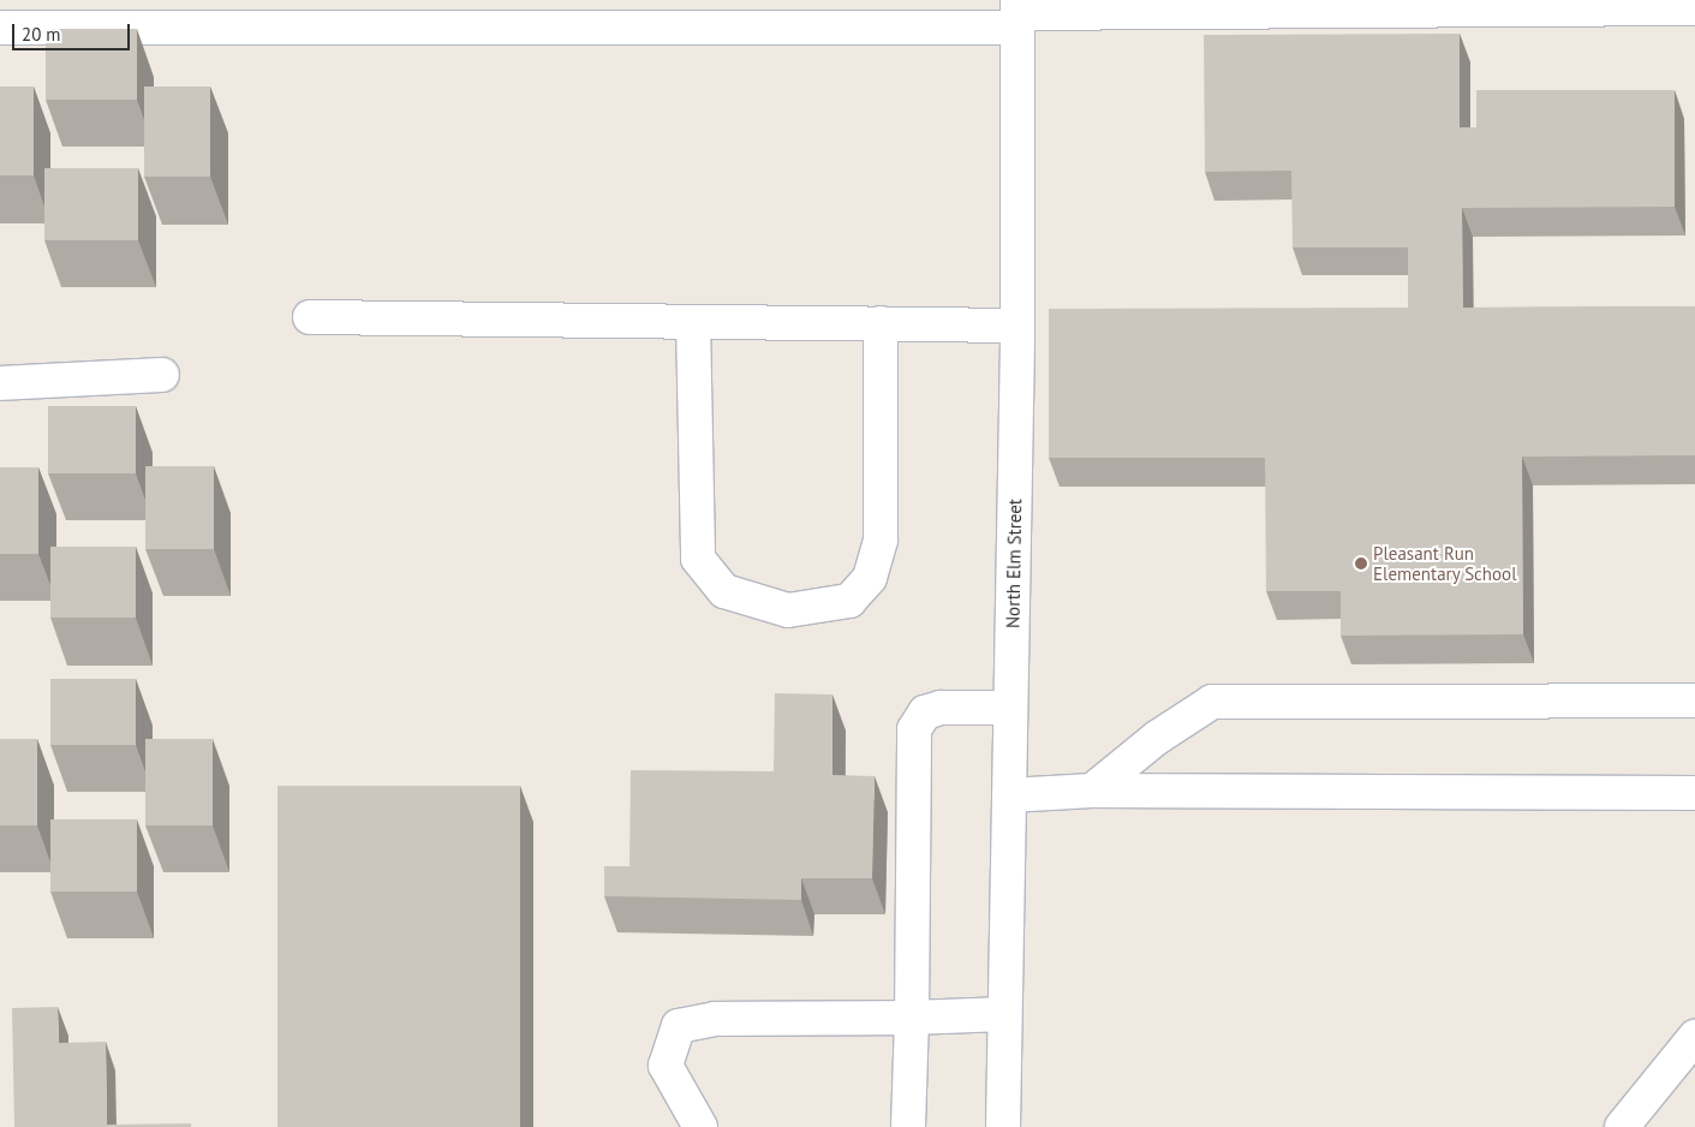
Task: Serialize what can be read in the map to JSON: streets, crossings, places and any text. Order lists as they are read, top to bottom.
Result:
{
  "streets": {
    "street": ["North Elm Street"]
  },
  "places": ["Pleasant Run Elementary School"],
  "scale_bar": "20 m"
}
